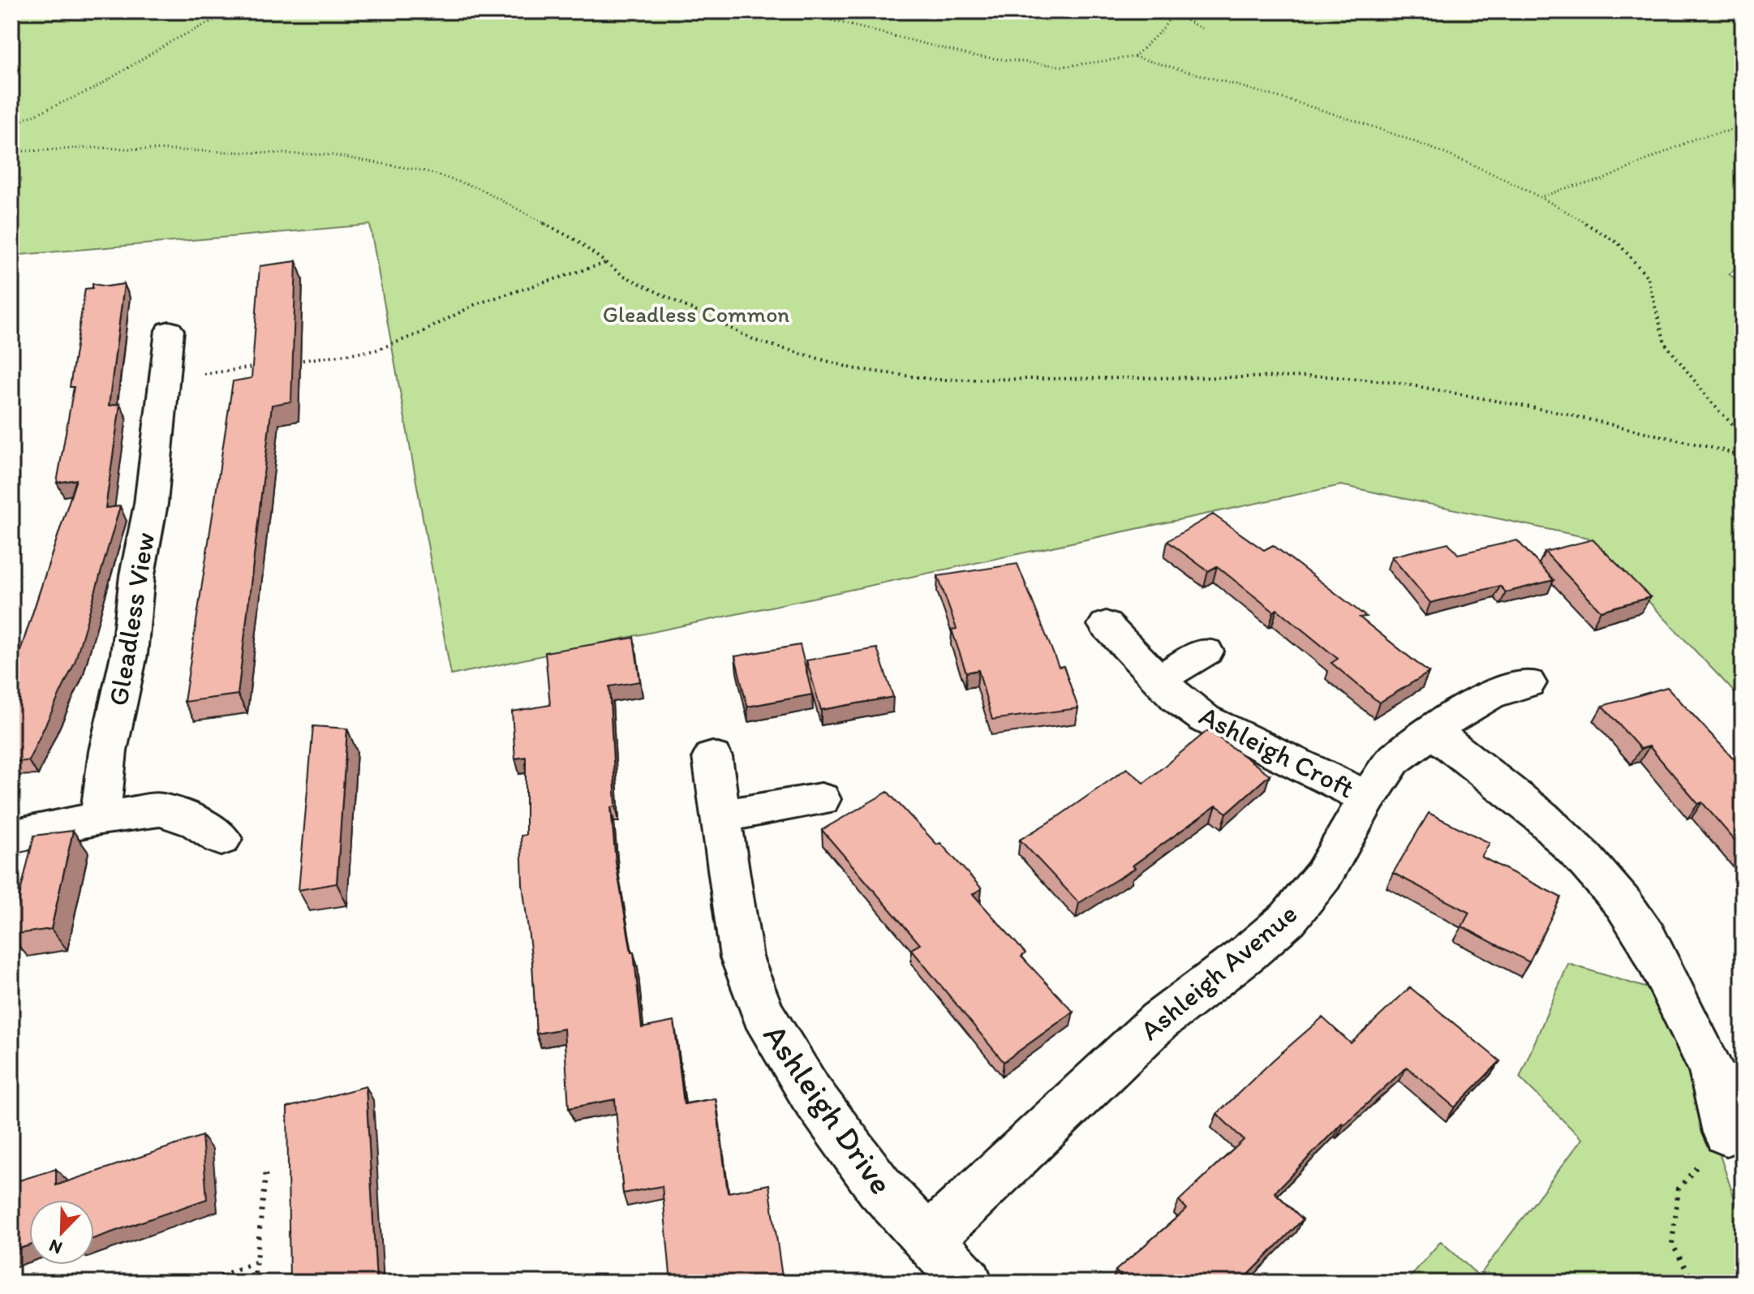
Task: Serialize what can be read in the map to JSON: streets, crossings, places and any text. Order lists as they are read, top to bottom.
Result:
{
  "streets": {
    "street": [
      "Gleadless View",
      "Ashleigh Croft",
      "Ashleigh Avenue",
      "Ashleigh Drive"
    ]
  },
  "crossings": [
    ["Ashleigh Croft", "Ashleigh Avenue"],
    ["Ashleigh Avenue", "Ashleigh Drive"]
  ],
  "parks": ["Gleadless Common"],
  "north": "bottom left"
}
